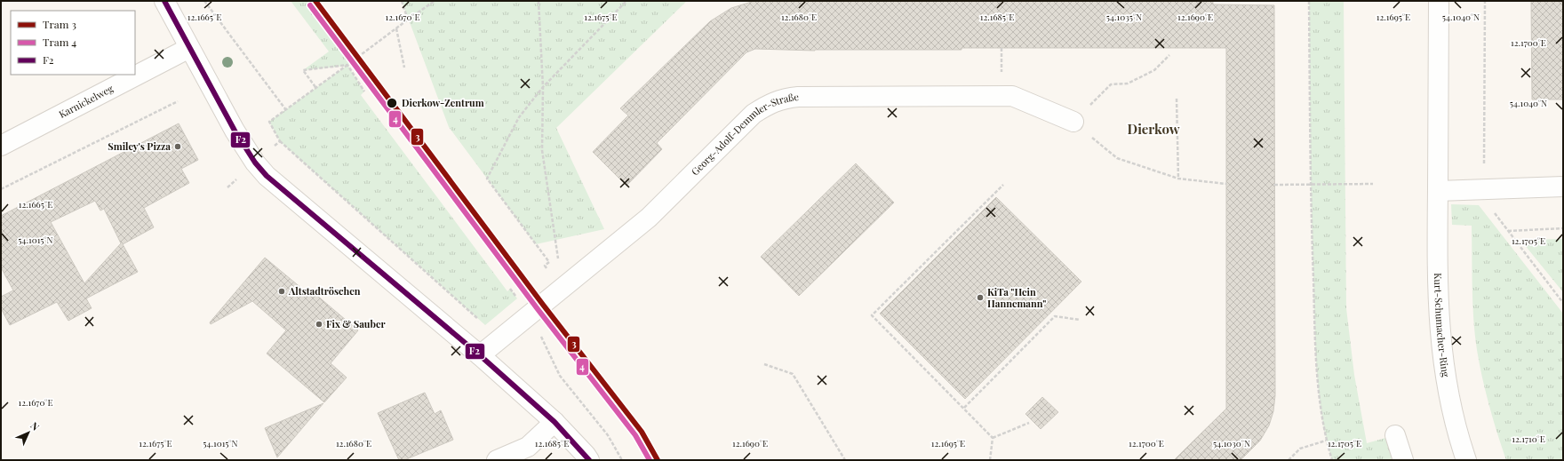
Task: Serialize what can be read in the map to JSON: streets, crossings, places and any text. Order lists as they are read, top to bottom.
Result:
{
  "streets": {
    "street": ["Karnickelweg", "Georg-Adolf-Demmler-Straße", "Kurt-Schumacher-Ring"]
  },
  "districts": ["Dierkow"],
  "places": [
    "Dierkow-Zentrum",
    "Smiley's Pizza",
    "Altstadtröschen",
    "KiTa \"Hein Hannemann\"",
    "Fix & Sauber"
  ],
  "lines": ["tram line 3", "transit line F2", "tram line 4"],
  "legend": ["Tram 3", "Tram 4", "F2"],
  "north": "top right",
  "coordinates": [
    "12.1665°E",
    "12.1670°E",
    "12.1675°E",
    "12.1680°E",
    "12.1685°E",
    "54.1035°N",
    "12.1690°E",
    "12.1695°E",
    "54.1040°N",
    "12.1700°E",
    "54.1015°N",
    "12.1705°E",
    "12.1710°E",
    "54.1030°N"
  ]
}
